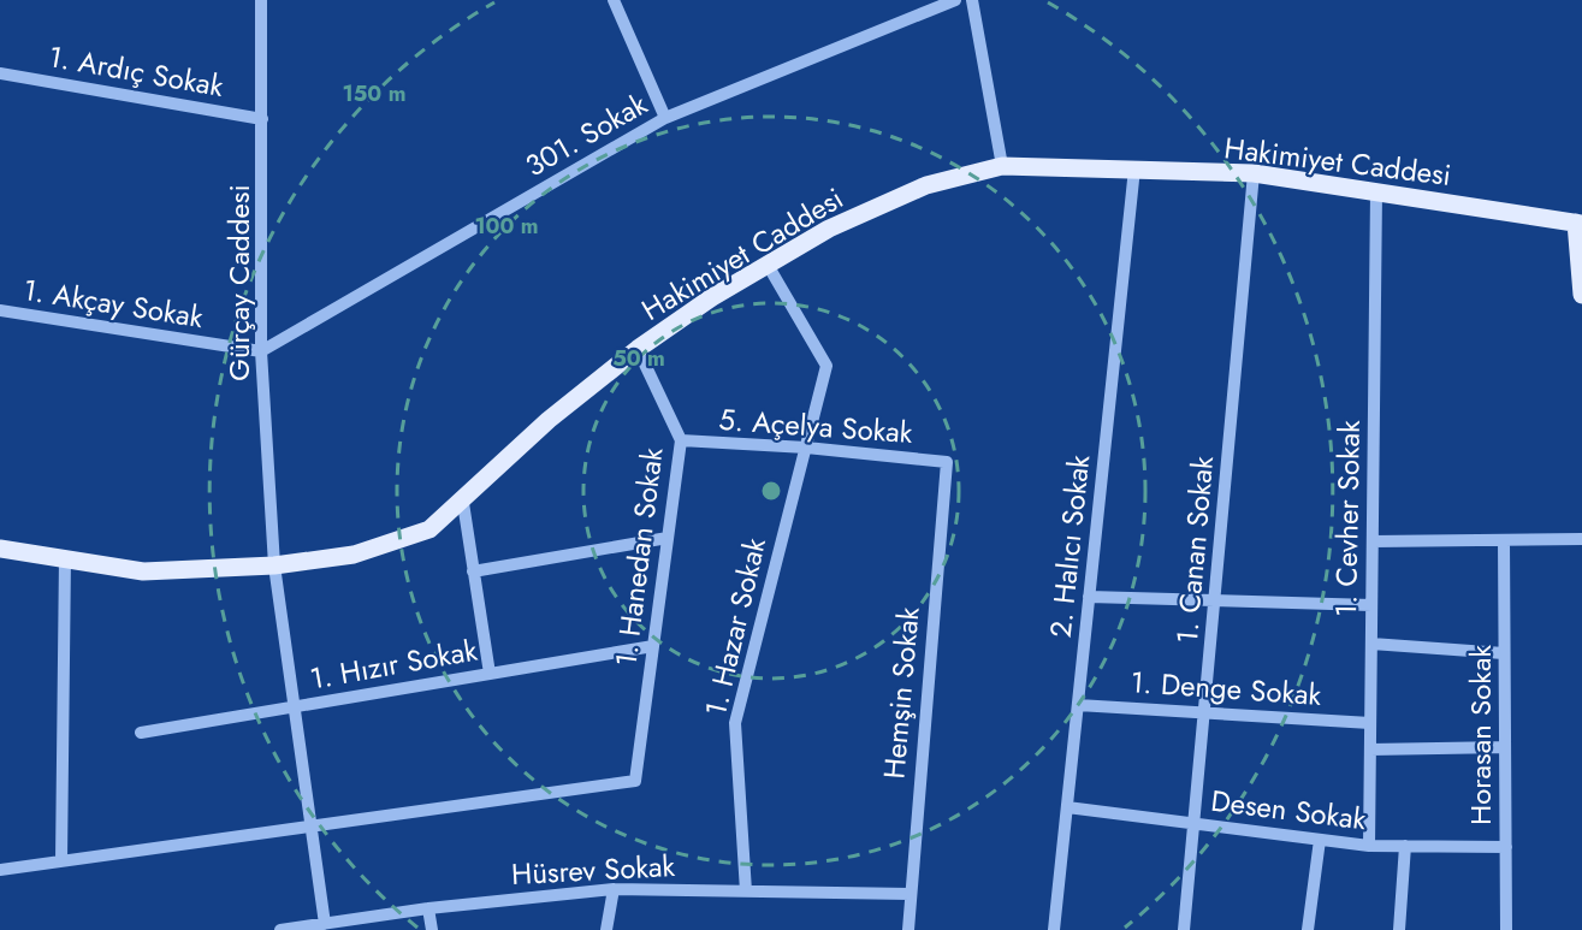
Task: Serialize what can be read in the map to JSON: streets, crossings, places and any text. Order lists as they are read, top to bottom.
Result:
{
  "streets": {
    "main road": ["Hakimiyet Caddesi"],
    "street": [
      "1. Ardıç Sokak",
      "301. Sokak",
      "Gürçay Caddesi",
      "1. Akçay Sokak",
      "5. Açelya Sokak",
      "1. Cevher Sokak",
      "2. Halıcı Sokak",
      "1. Canan Sokak",
      "1. Hanedan Sokak",
      "1. Hazar Sokak",
      "1. Hızır Sokak",
      "1. Denge Sokak",
      "Hemşin Sokak",
      "Horasan Sokak",
      "Desen Sokak",
      "Hüsrev Sokak"
    ]
  },
  "crossings": [
    ["1. Ardıç Sokak", "Gürçay Caddesi"],
    ["301. Sokak", "Gürçay Caddesi"],
    ["301. Sokak", "1. Akçay Sokak"],
    ["Hakimiyet Caddesi", "Gürçay Caddesi"],
    ["Hakimiyet Caddesi", "1. Cevher Sokak"],
    ["Hakimiyet Caddesi", "2. Halıcı Sokak"],
    ["Hakimiyet Caddesi", "1. Canan Sokak"],
    ["Hakimiyet Caddesi", "1. Hanedan Sokak"],
    ["Hakimiyet Caddesi", "1. Hazar Sokak"],
    ["Gürçay Caddesi", "1. Akçay Sokak"],
    ["Gürçay Caddesi", "1. Hanedan Sokak"],
    ["Gürçay Caddesi", "1. Hızır Sokak"],
    ["Gürçay Caddesi", "Hüsrev Sokak"],
    ["5. Açelya Sokak", "1. Hanedan Sokak"],
    ["5. Açelya Sokak", "1. Hazar Sokak"],
    ["5. Açelya Sokak", "Hemşin Sokak"],
    ["1. Cevher Sokak", "1. Denge Sokak"],
    ["1. Cevher Sokak", "Desen Sokak"],
    ["2. Halıcı Sokak", "1. Denge Sokak"],
    ["2. Halıcı Sokak", "Desen Sokak"],
    ["1. Canan Sokak", "1. Denge Sokak"],
    ["1. Canan Sokak", "Desen Sokak"],
    ["1. Hanedan Sokak", "1. Hızır Sokak"],
    ["1. Hazar Sokak", "Hüsrev Sokak"],
    ["Hemşin Sokak", "Hüsrev Sokak"],
    ["Horasan Sokak", "Desen Sokak"]
  ],
  "rings": ["150 m", "100 m", "50 m"]
}
